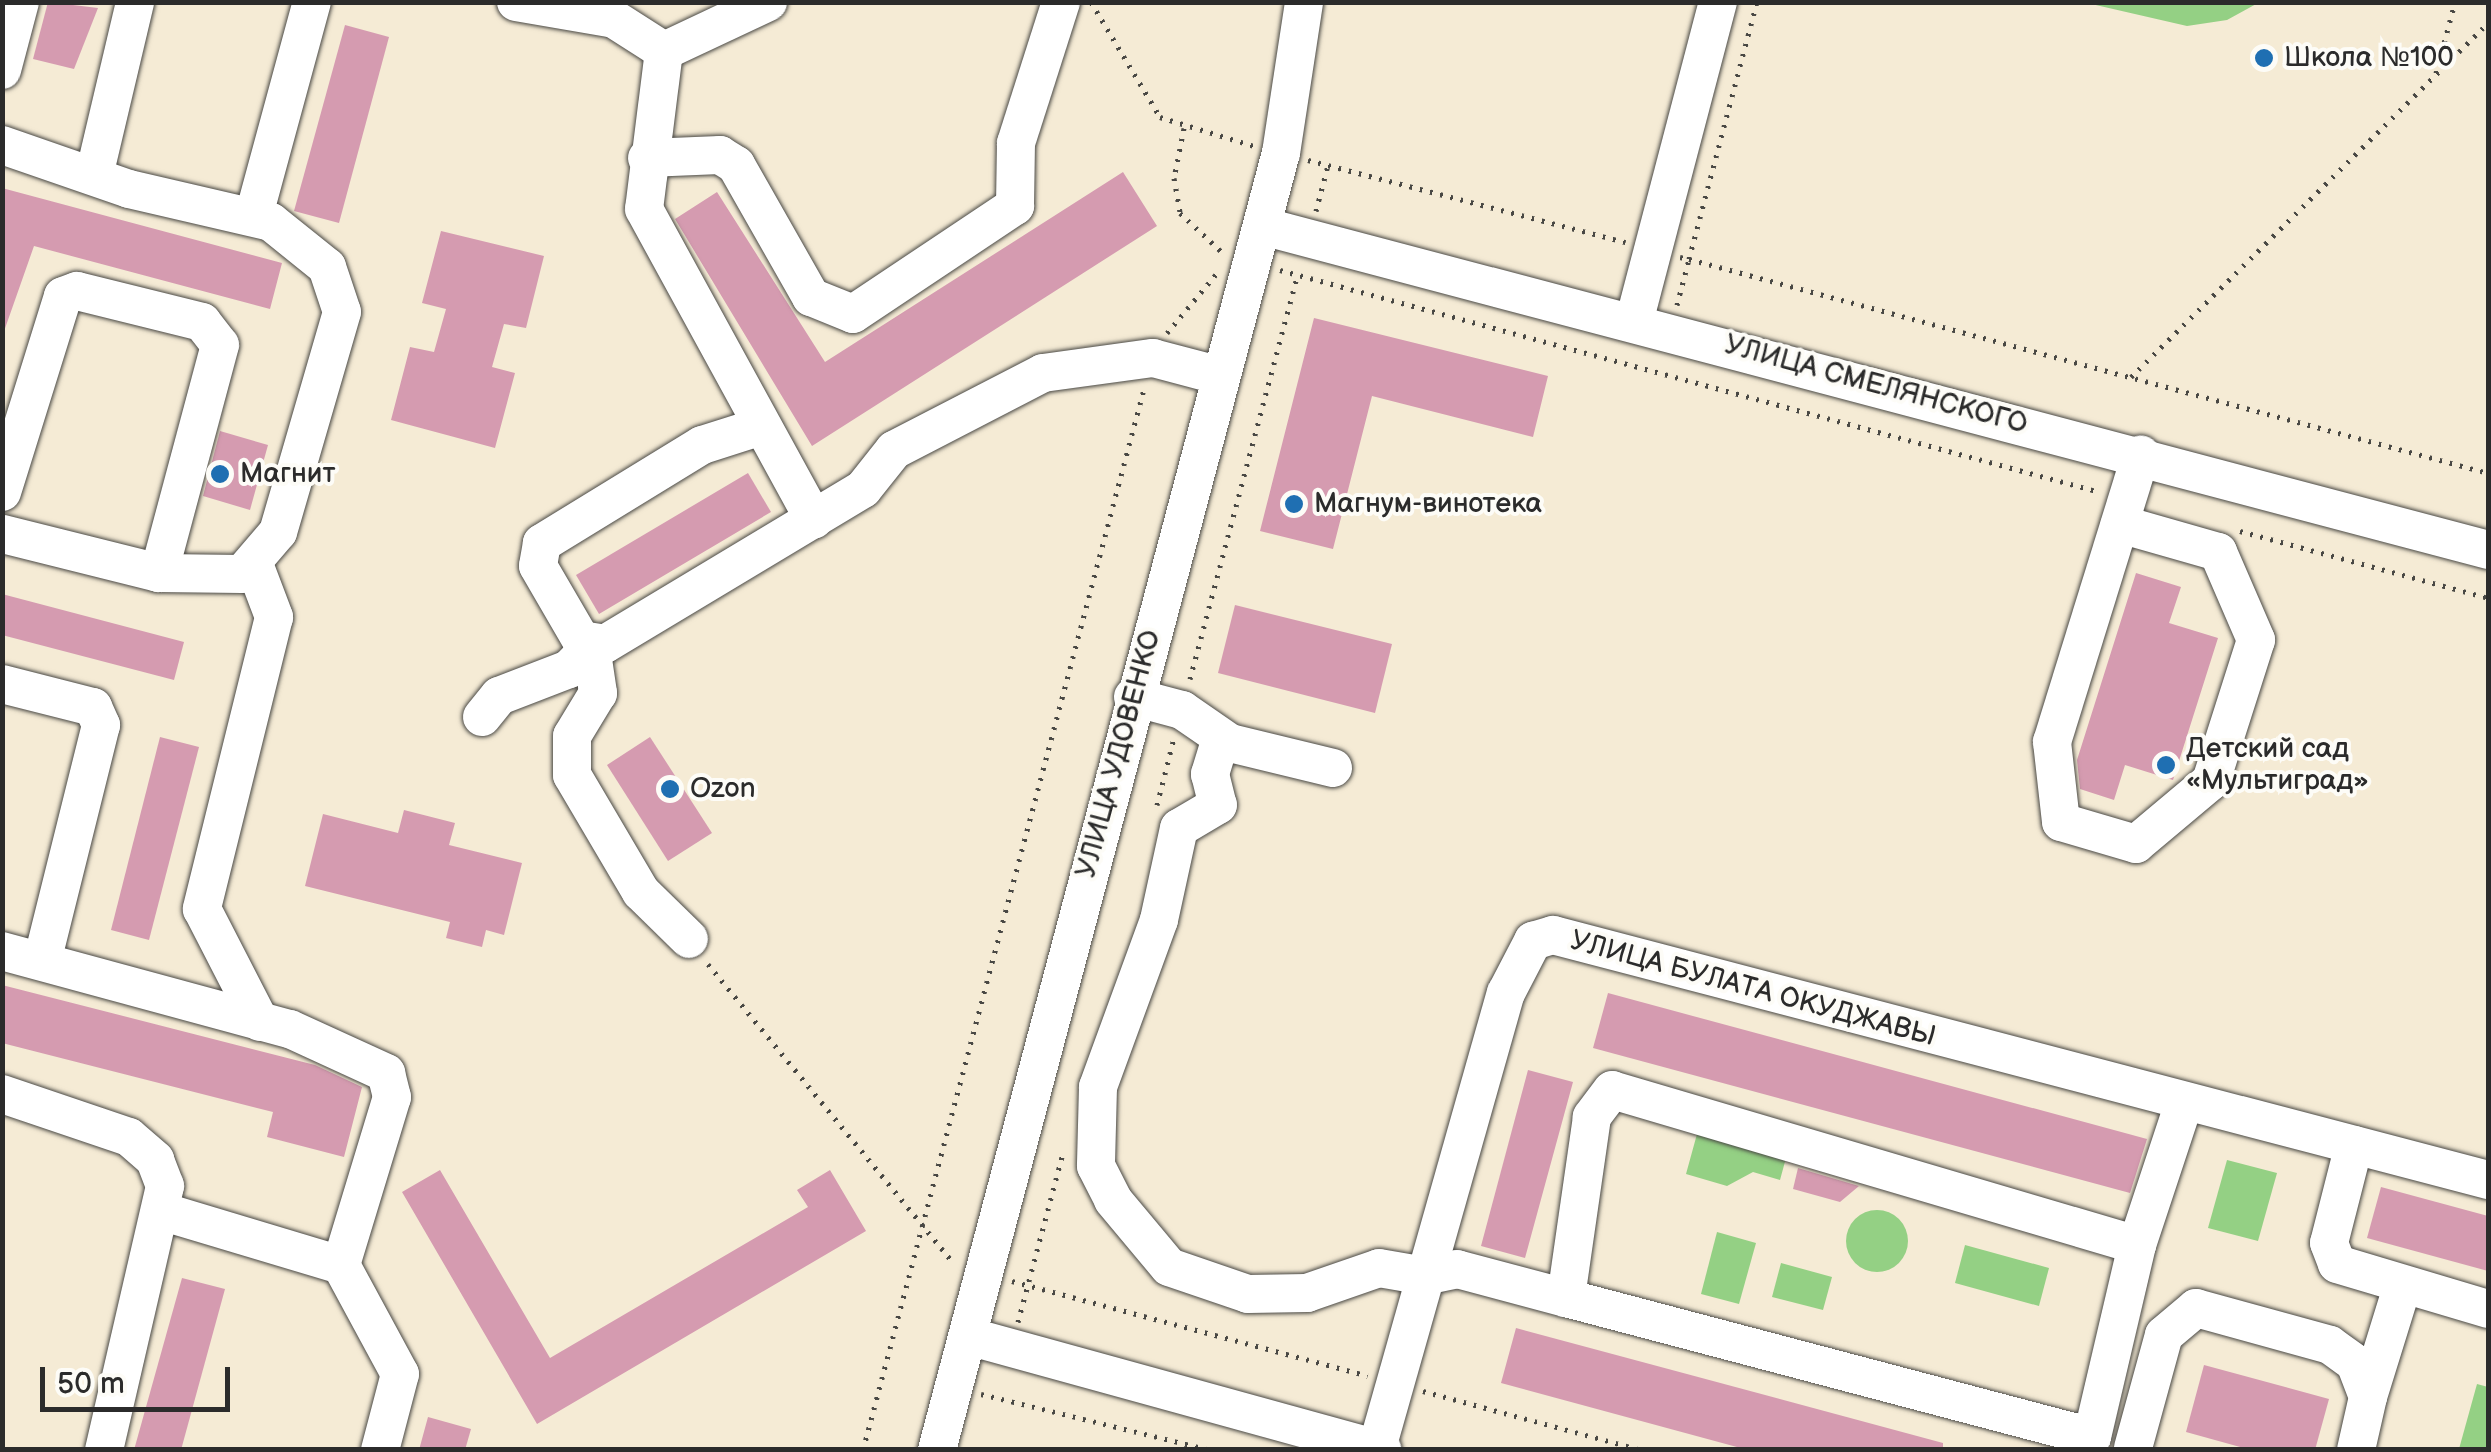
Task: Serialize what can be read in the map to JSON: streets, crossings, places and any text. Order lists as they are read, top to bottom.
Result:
{
  "streets": {
    "street": ["УЛИЦА СМЕЛЯНСКОГО", "УЛИЦА УДОВЕНКО", "УЛИЦА БУЛАТА ОКУДЖАВЫ"]
  },
  "crossings": [
    ["УЛИЦА СМЕЛЯНСКОГО", "УЛИЦА УДОВЕНКО"],
    ["УЛИЦА УДОВЕНКО", "УЛИЦА БУЛАТА ОКУДЖАВЫ"]
  ],
  "places": [
    "Школа №100",
    "Магнит",
    "Магнум-винотека",
    "Детский сад «Мультиград»",
    "Ozon"
  ],
  "scale_bar": "50 m"
}
